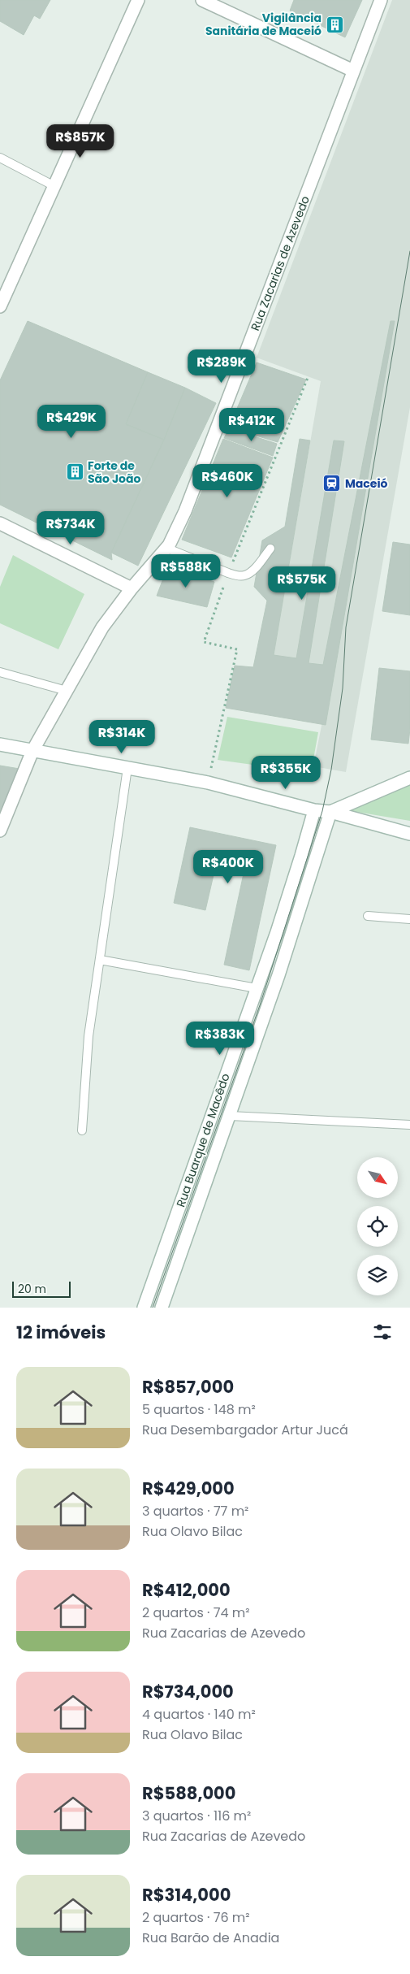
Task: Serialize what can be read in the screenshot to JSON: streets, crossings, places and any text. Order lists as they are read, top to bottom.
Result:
{
  "streets": {
    "street": ["Rua Zacarias de Azevedo", "Rua Buarque de Macêdo"]
  },
  "places": {
    "building": ["Vigilância Sanitária de Maceió", "Forte de São João"],
    "station": ["Maceió"]
  },
  "scale_bar": "20 m",
  "north": "bottom right",
  "page": {
    "price": [
      "R$857K",
      "R$289K",
      "R$429K",
      "R$412K",
      "R$460K",
      "R$734K",
      "R$588K",
      "R$575K",
      "R$314K",
      "R$355K",
      "R$400K",
      "R$383K"
    ],
    "scale": "20 m",
    "heading": "12 imóveis",
    "list": [
      {
        "name": "R$857,000",
        "note": "5 quartos · 148 m² · Rua Desembargador Artur Jucá"
      },
      {
        "name": "R$429,000",
        "note": "3 quartos · 77 m² · Rua Olavo Bilac"
      },
      {
        "name": "R$412,000",
        "note": "2 quartos · 74 m² · Rua Zacarias de Azevedo"
      },
      {
        "name": "R$734,000",
        "note": "4 quartos · 140 m² · Rua Olavo Bilac"
      },
      {
        "name": "R$588,000",
        "note": "3 quartos · 116 m² · Rua Zacarias de Azevedo"
      },
      {
        "name": "R$314,000",
        "note": "2 quartos · 76 m² · Rua Barão de Anadia"
      }
    ]
  }
}
